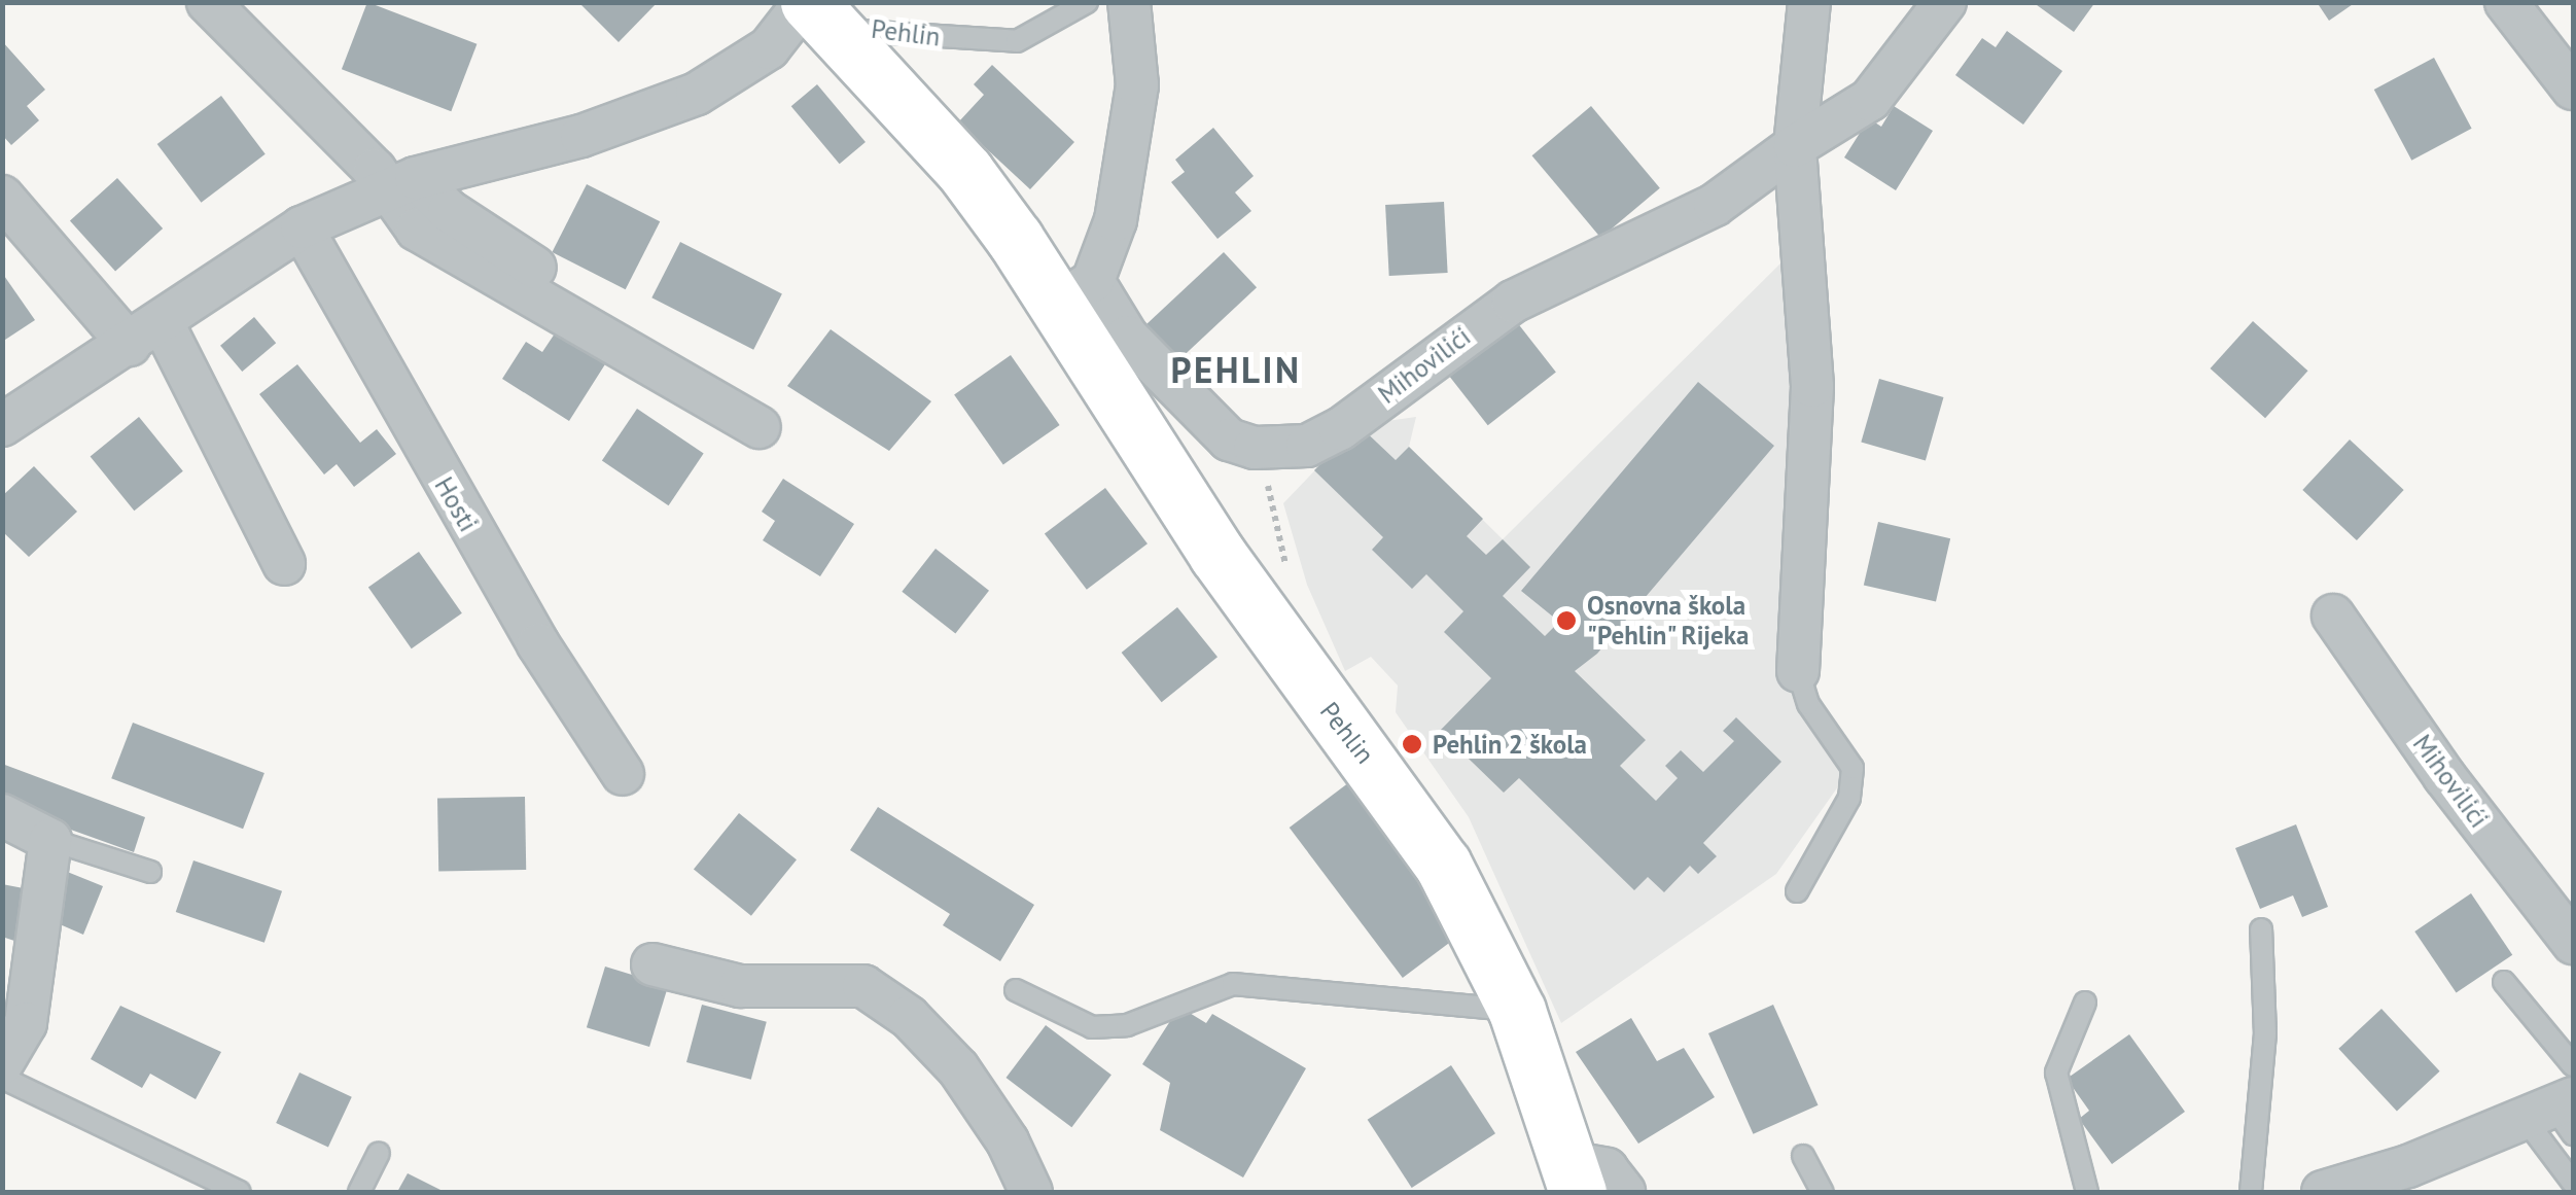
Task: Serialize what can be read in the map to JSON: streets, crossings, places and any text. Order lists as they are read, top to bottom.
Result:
{
  "streets": {
    "main road": ["Pehlin"],
    "street": ["Mihovilići", "Hosti"]
  },
  "crossings": [
    ["Pehlin", "Mihovilići"]
  ],
  "districts": ["PEHLIN"],
  "places": ["Osnovna škola \"Pehlin\" Rijeka", "Pehlin 2 škola"]
}
